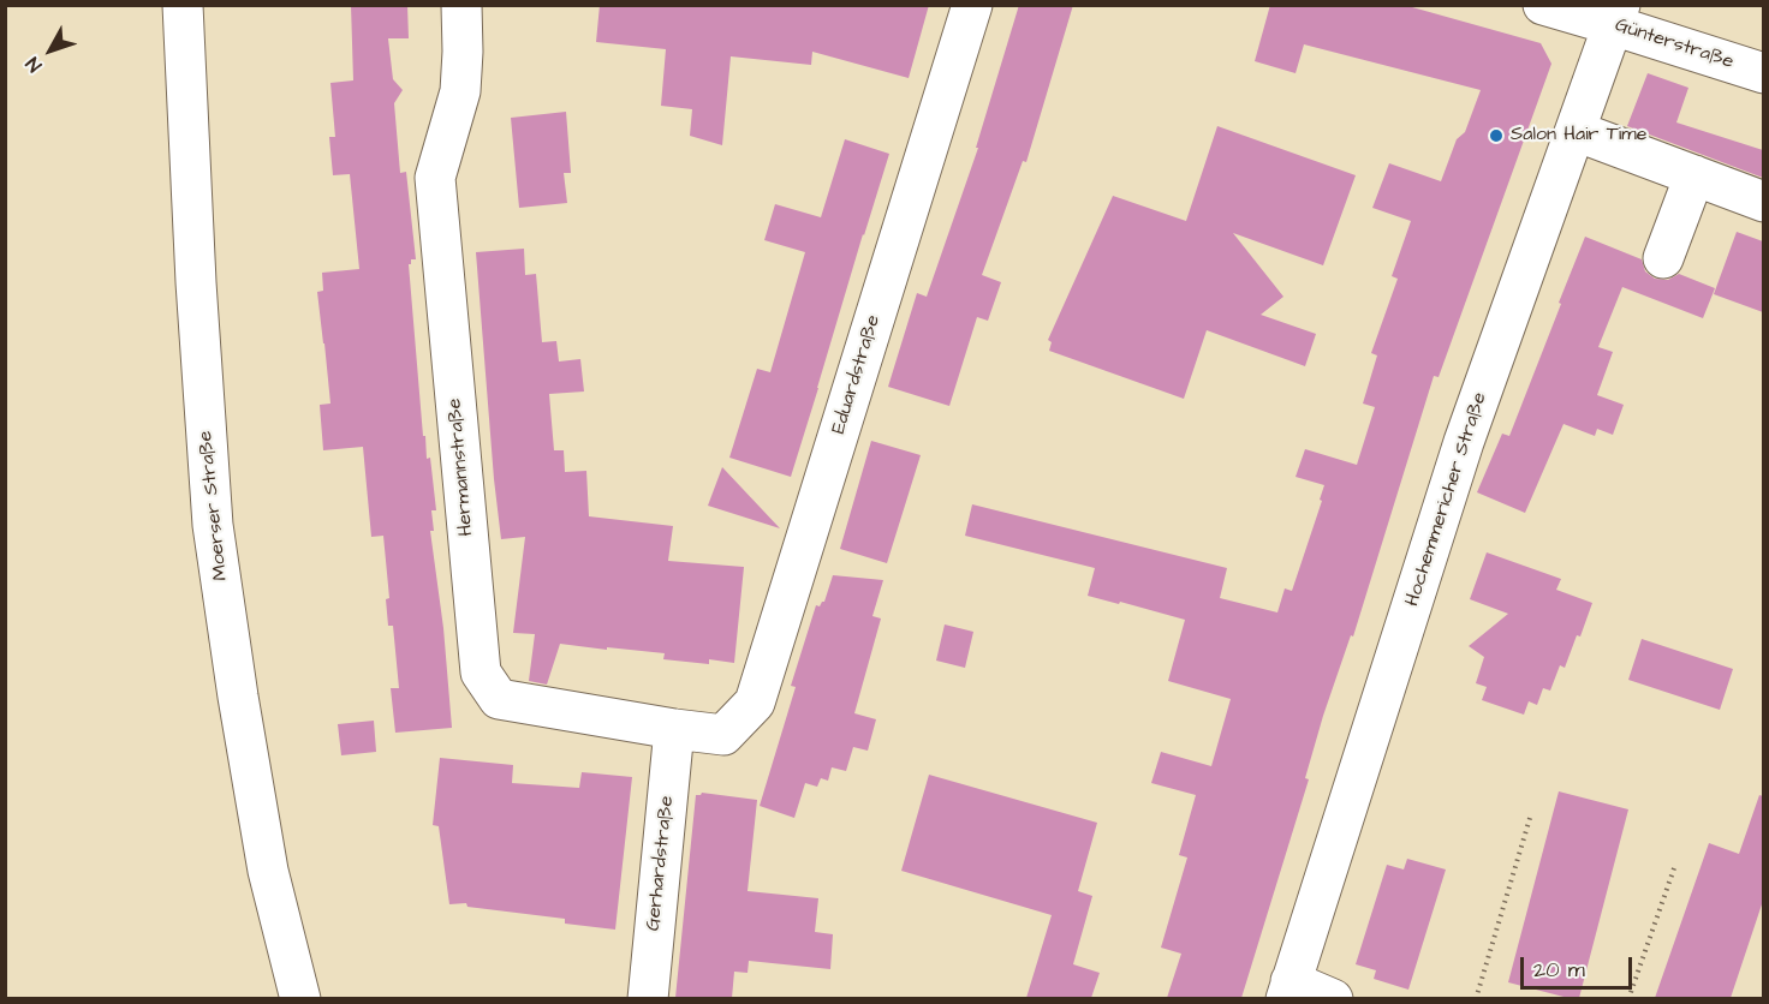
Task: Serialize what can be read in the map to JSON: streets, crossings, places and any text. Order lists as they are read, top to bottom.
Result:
{
  "streets": {
    "street": [
      "Günterstraße",
      "Eduardstraße",
      "Hermannstraße",
      "Hochemmericher Straße",
      "Moerser Straße",
      "Gerhardstraße"
    ]
  },
  "crossings": [
    ["Günterstraße", "Hochemmericher Straße"],
    ["Eduardstraße", "Hermannstraße"],
    ["Hermannstraße", "Gerhardstraße"]
  ],
  "places": ["Salon Hair Time"],
  "scale_bar": "20 m",
  "north": "bottom left"
}
